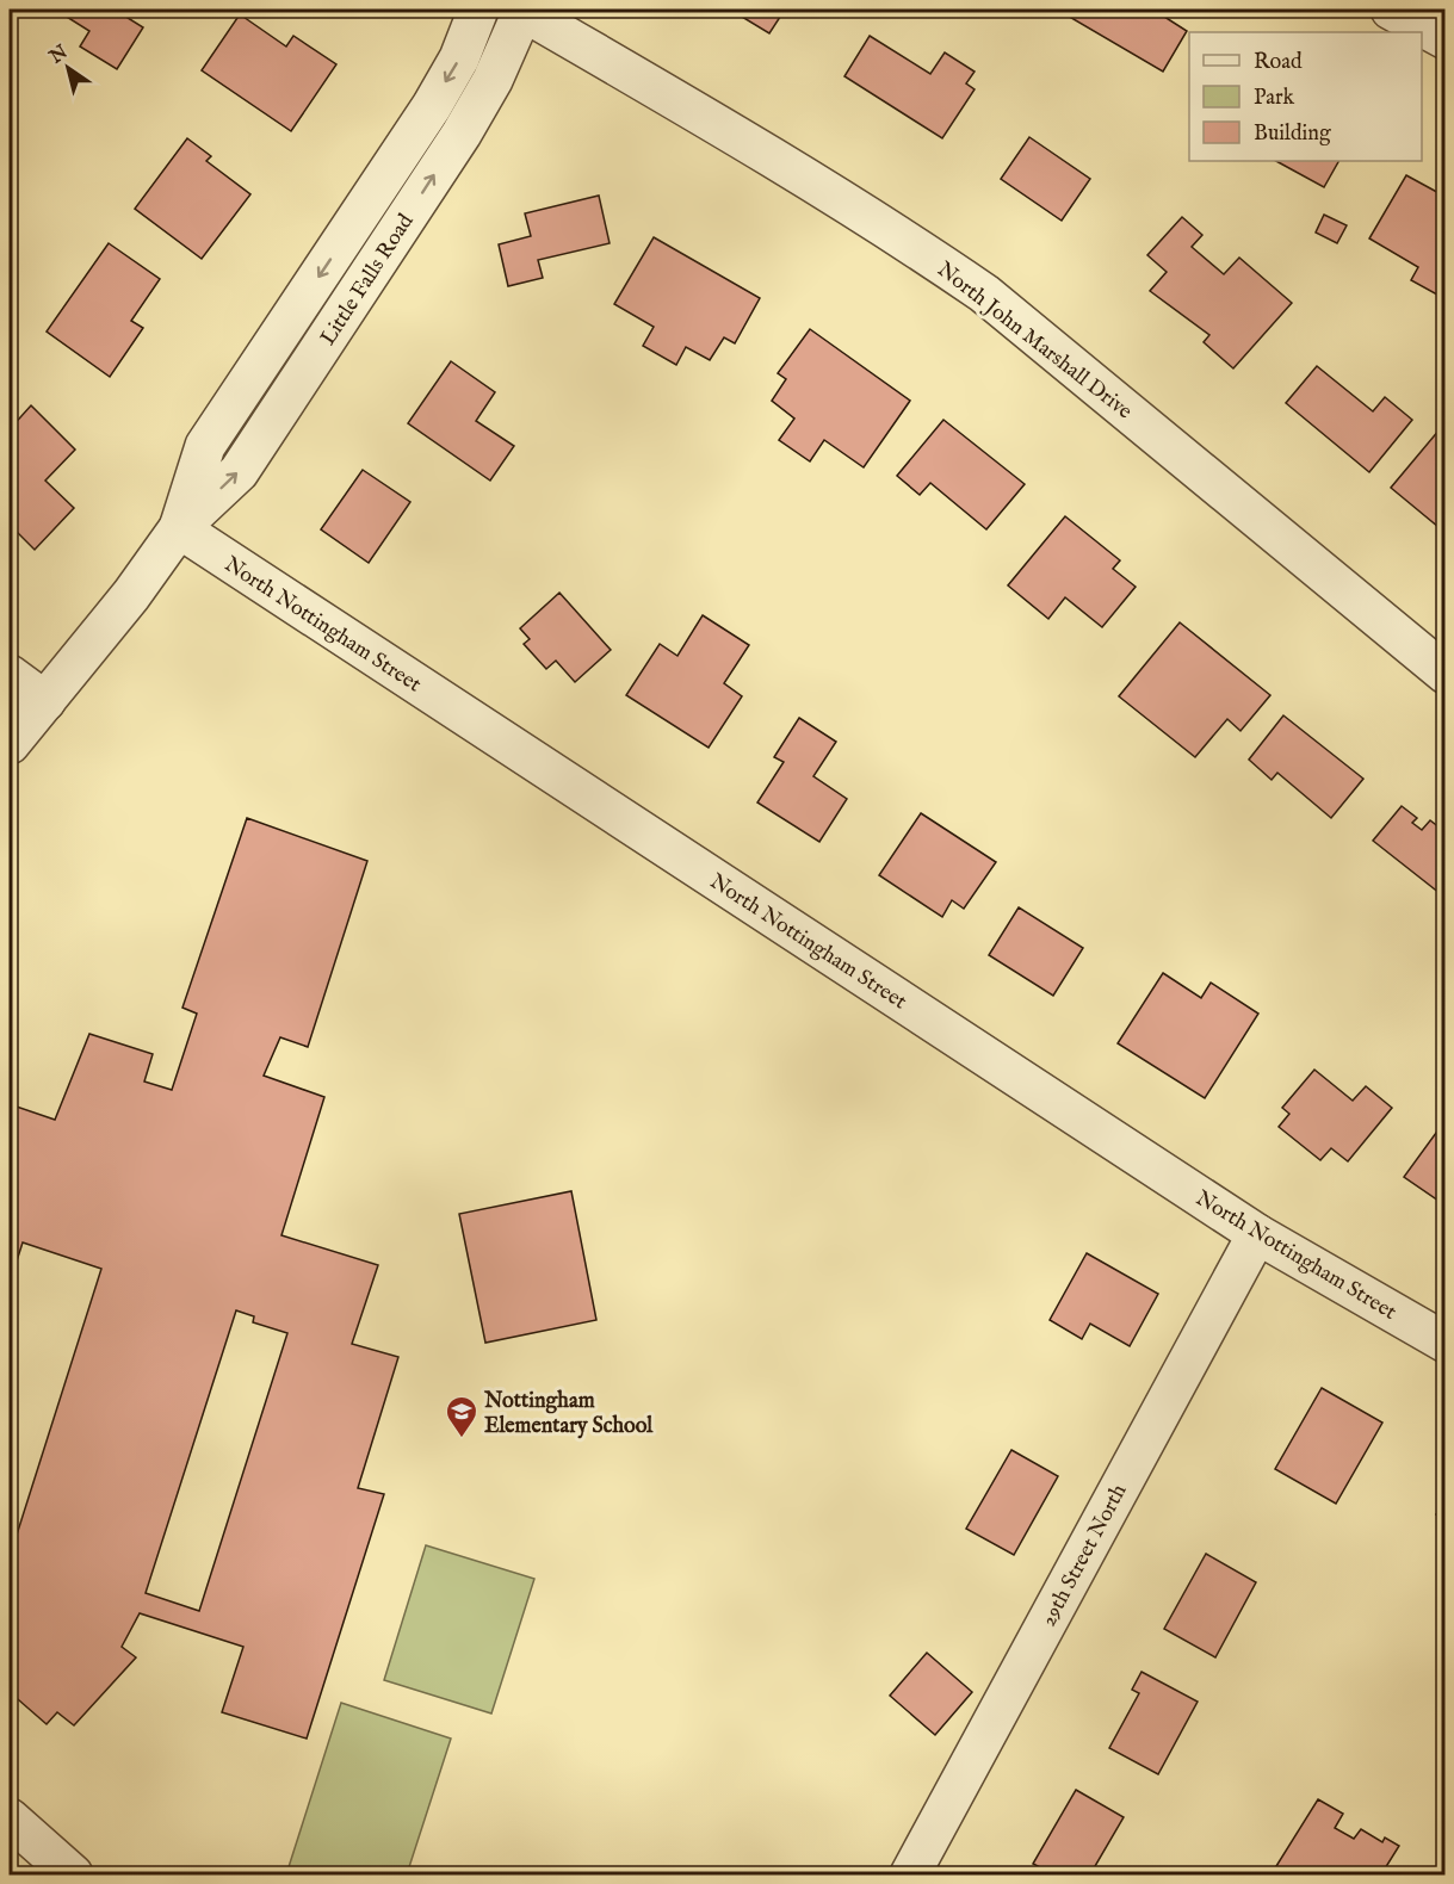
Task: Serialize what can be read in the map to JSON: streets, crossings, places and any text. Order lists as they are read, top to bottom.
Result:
{
  "streets": {
    "street": [
      "Little Falls Road",
      "North John Marshall Drive",
      "North Nottingham Street",
      "29th Street North"
    ]
  },
  "crossings": [
    ["Little Falls Road", "North John Marshall Drive"],
    ["Little Falls Road", "North Nottingham Street"],
    ["North Nottingham Street", "29th Street North"]
  ],
  "places": {
    "school or university": ["Nottingham Elementary School"]
  },
  "legend": ["Road", "Park", "Building"],
  "north": "top left"
}
